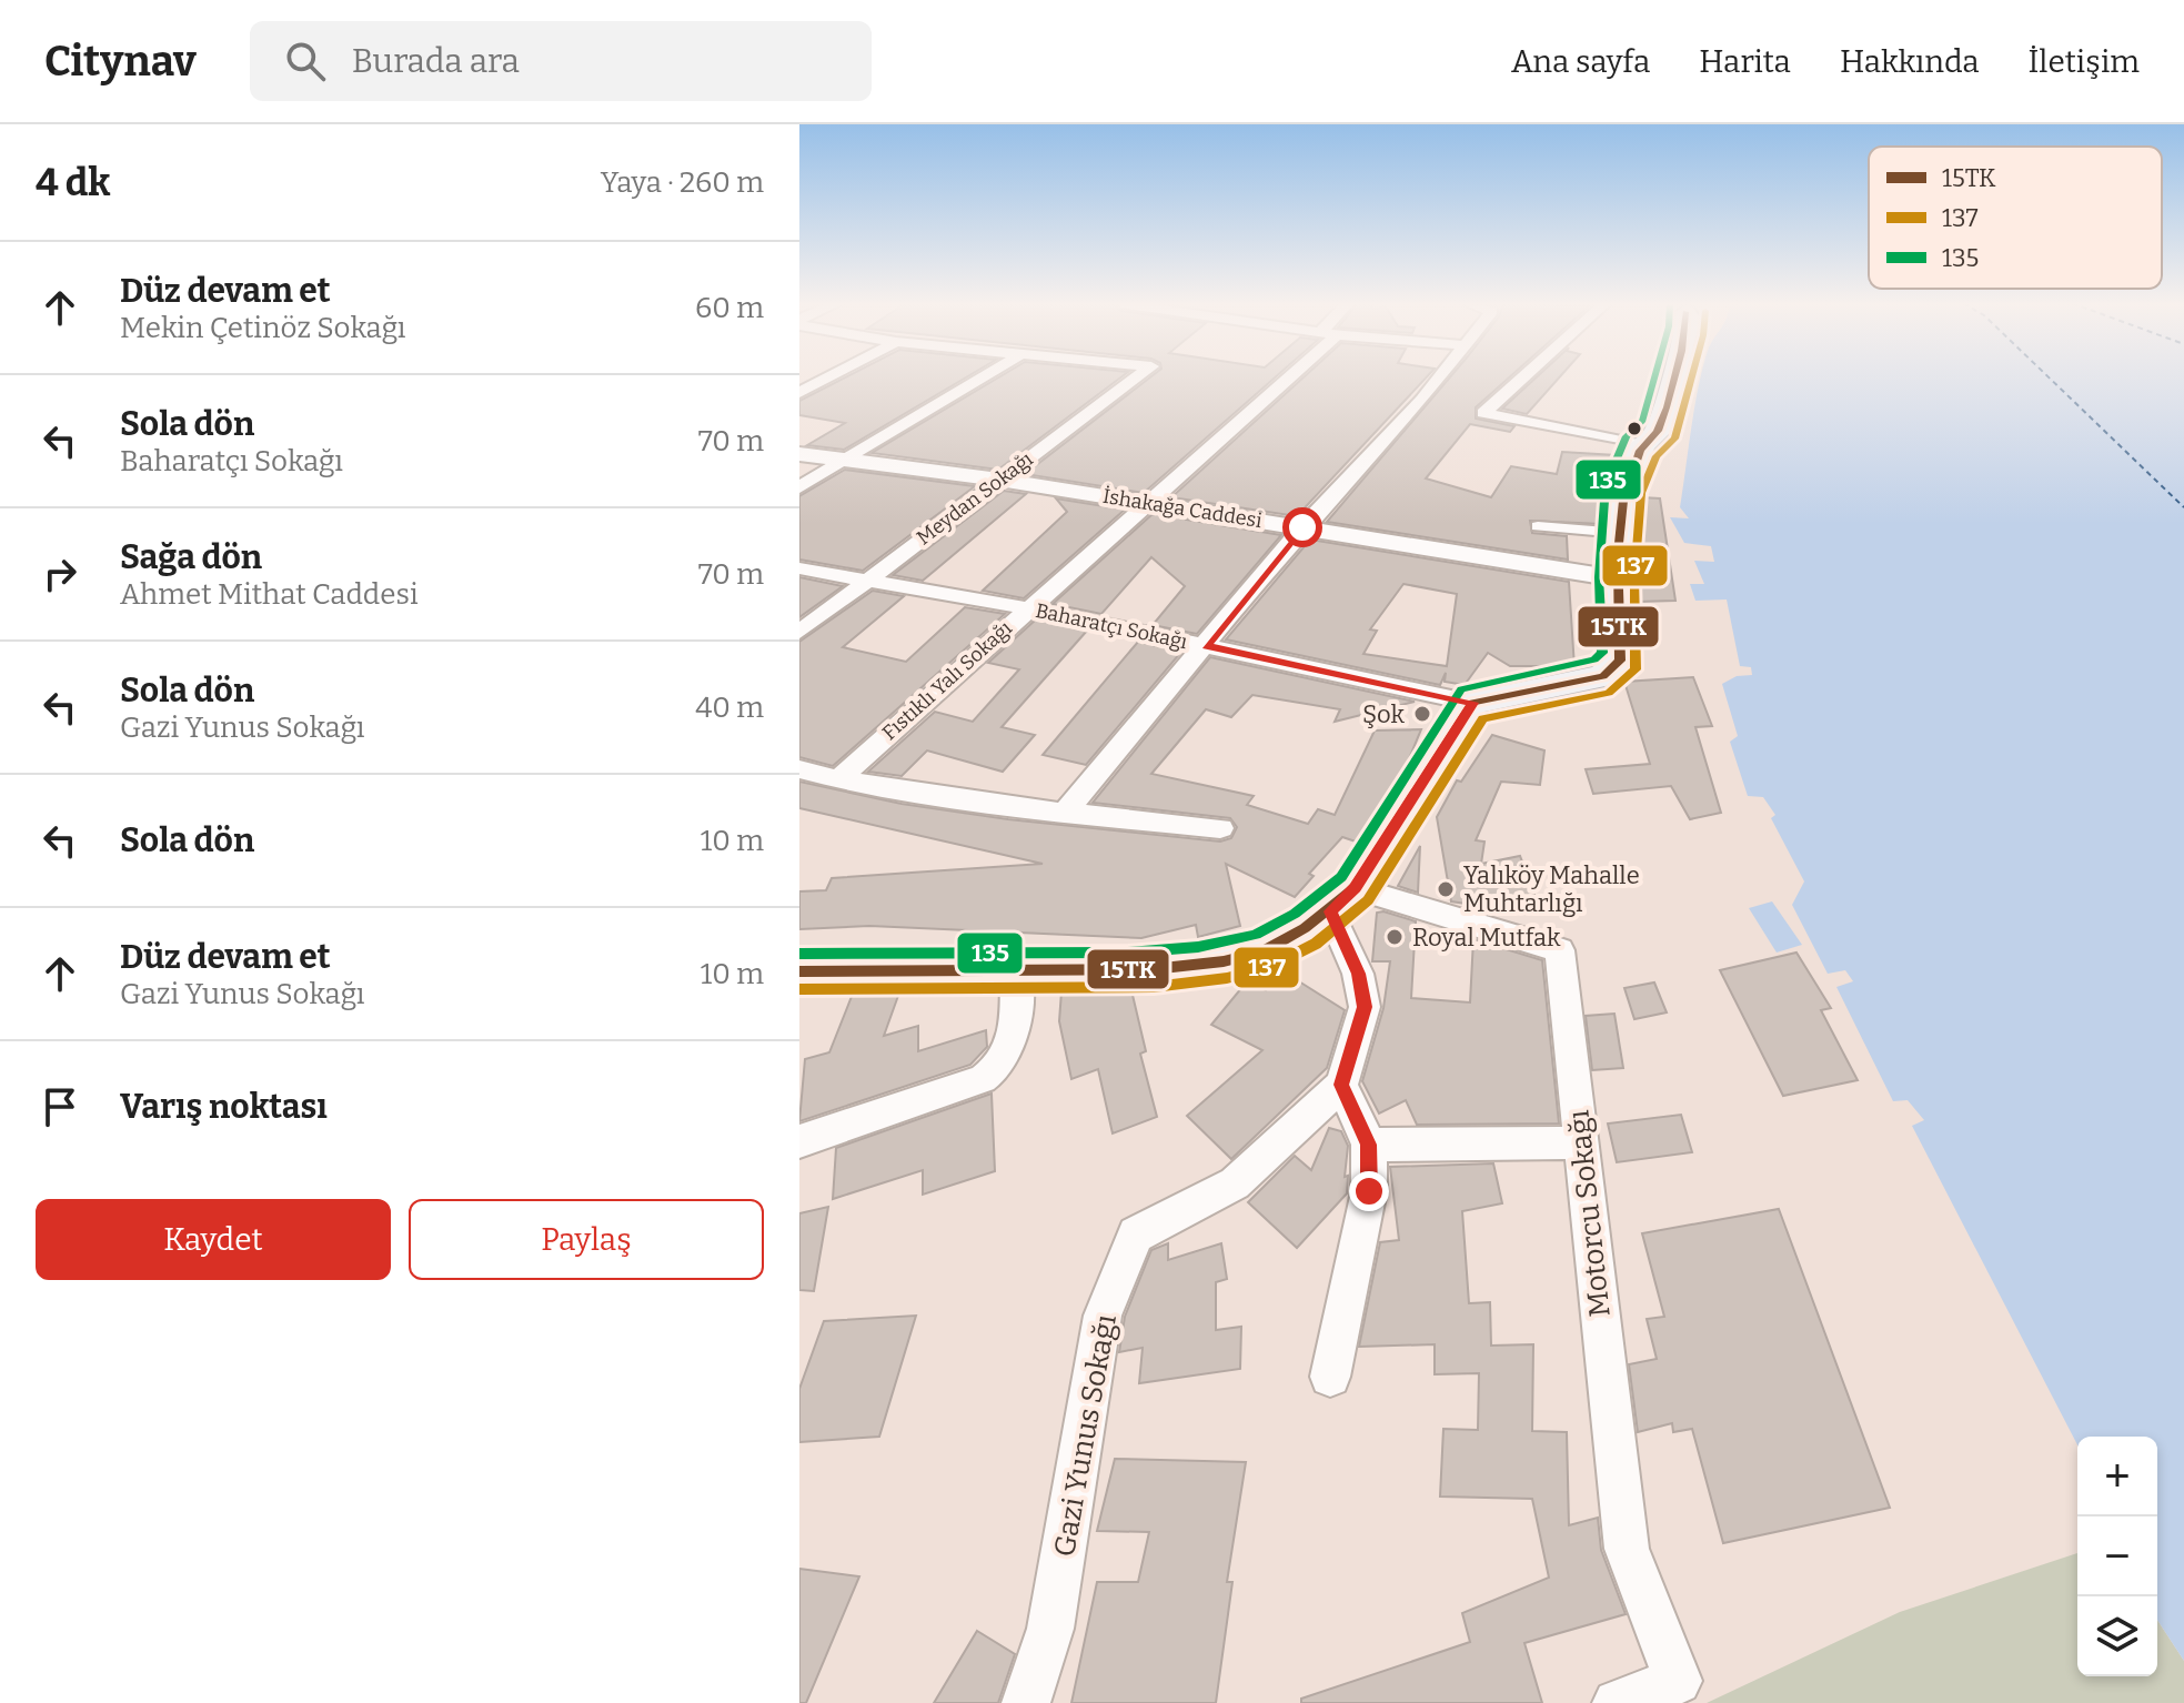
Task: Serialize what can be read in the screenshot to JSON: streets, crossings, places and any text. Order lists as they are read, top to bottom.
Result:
{
  "streets": {
    "street": [
      "Meydan Sokağı",
      "İshakağa Caddesi",
      "Baharatçı Sokağı",
      "Fıstıklı Yalı Sokağı",
      "Motorcu Sokağı",
      "Gazi Yunus Sokağı"
    ]
  },
  "crossings": [
    ["Meydan Sokağı", "İshakağa Caddesi"],
    ["Meydan Sokağı", "Baharatçı Sokağı"],
    ["İshakağa Caddesi", "Fıstıklı Yalı Sokağı"],
    ["Baharatçı Sokağı", "Fıstıklı Yalı Sokağı"]
  ],
  "places": ["Şok", "Yalıköy Mahalle Muhtarlığı", "Royal Mutfak"],
  "lines": ["transit line 15TK", "transit line 137", "transit line 135"],
  "legend": ["15TK", "137", "135"],
  "page": {
    "header": "Citynav",
    "search": "Burada ara",
    "nav": [
      "Ana sayfa",
      "Harita",
      "Hakkında",
      "İletişim"
    ],
    "heading": ["4 dk", "Yaya · 260 m"],
    "list": [
      ["Düz devam et", "Mekin Çetinöz Sokağı", "60 m"],
      ["Sola dön", "Baharatçı Sokağı", "70 m"],
      ["Sağa dön", "Ahmet Mithat Caddesi", "70 m"],
      ["Sola dön", "Gazi Yunus Sokağı", "40 m"],
      ["Sola dön", "10 m"],
      ["Düz devam et", "Gazi Yunus Sokağı", "10 m"],
      "Varış noktası"
    ],
    "buttons": ["Kaydet", "Paylaş"],
    "map_buttons": ["+", "−"]
  }
}
